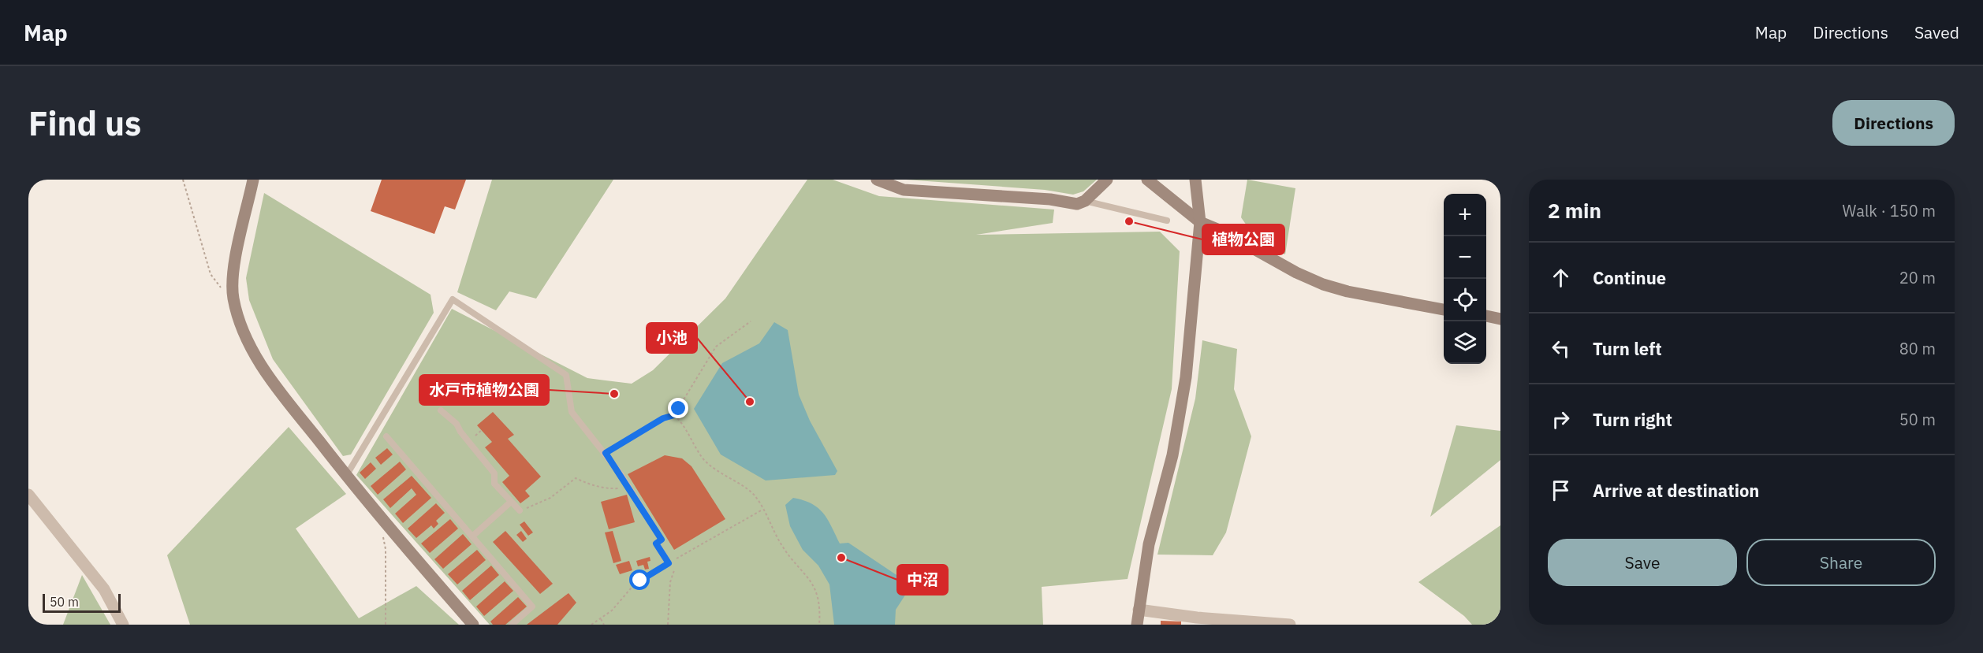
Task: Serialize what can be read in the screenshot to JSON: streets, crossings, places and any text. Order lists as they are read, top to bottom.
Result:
{
  "places": [
    "植物公園",
    "水戸市植物公園",
    "小池",
    "中沼"
  ],
  "scale_bar": "50 m",
  "page": {
    "header": "Map",
    "nav": ["Map", "Directions", "Saved"],
    "buttons": [
      "Directions",
      ["Save", "Share"]
    ],
    "title": "Find us",
    "heading": ["2 min", "Walk · 150 m"],
    "map_buttons": ["+", "−"],
    "list": [
      ["Continue", "20 m"],
      ["Turn left", "80 m"],
      ["Turn right", "50 m"],
      "Arrive at destination"
    ],
    "scale": "50 m"
  }
}
